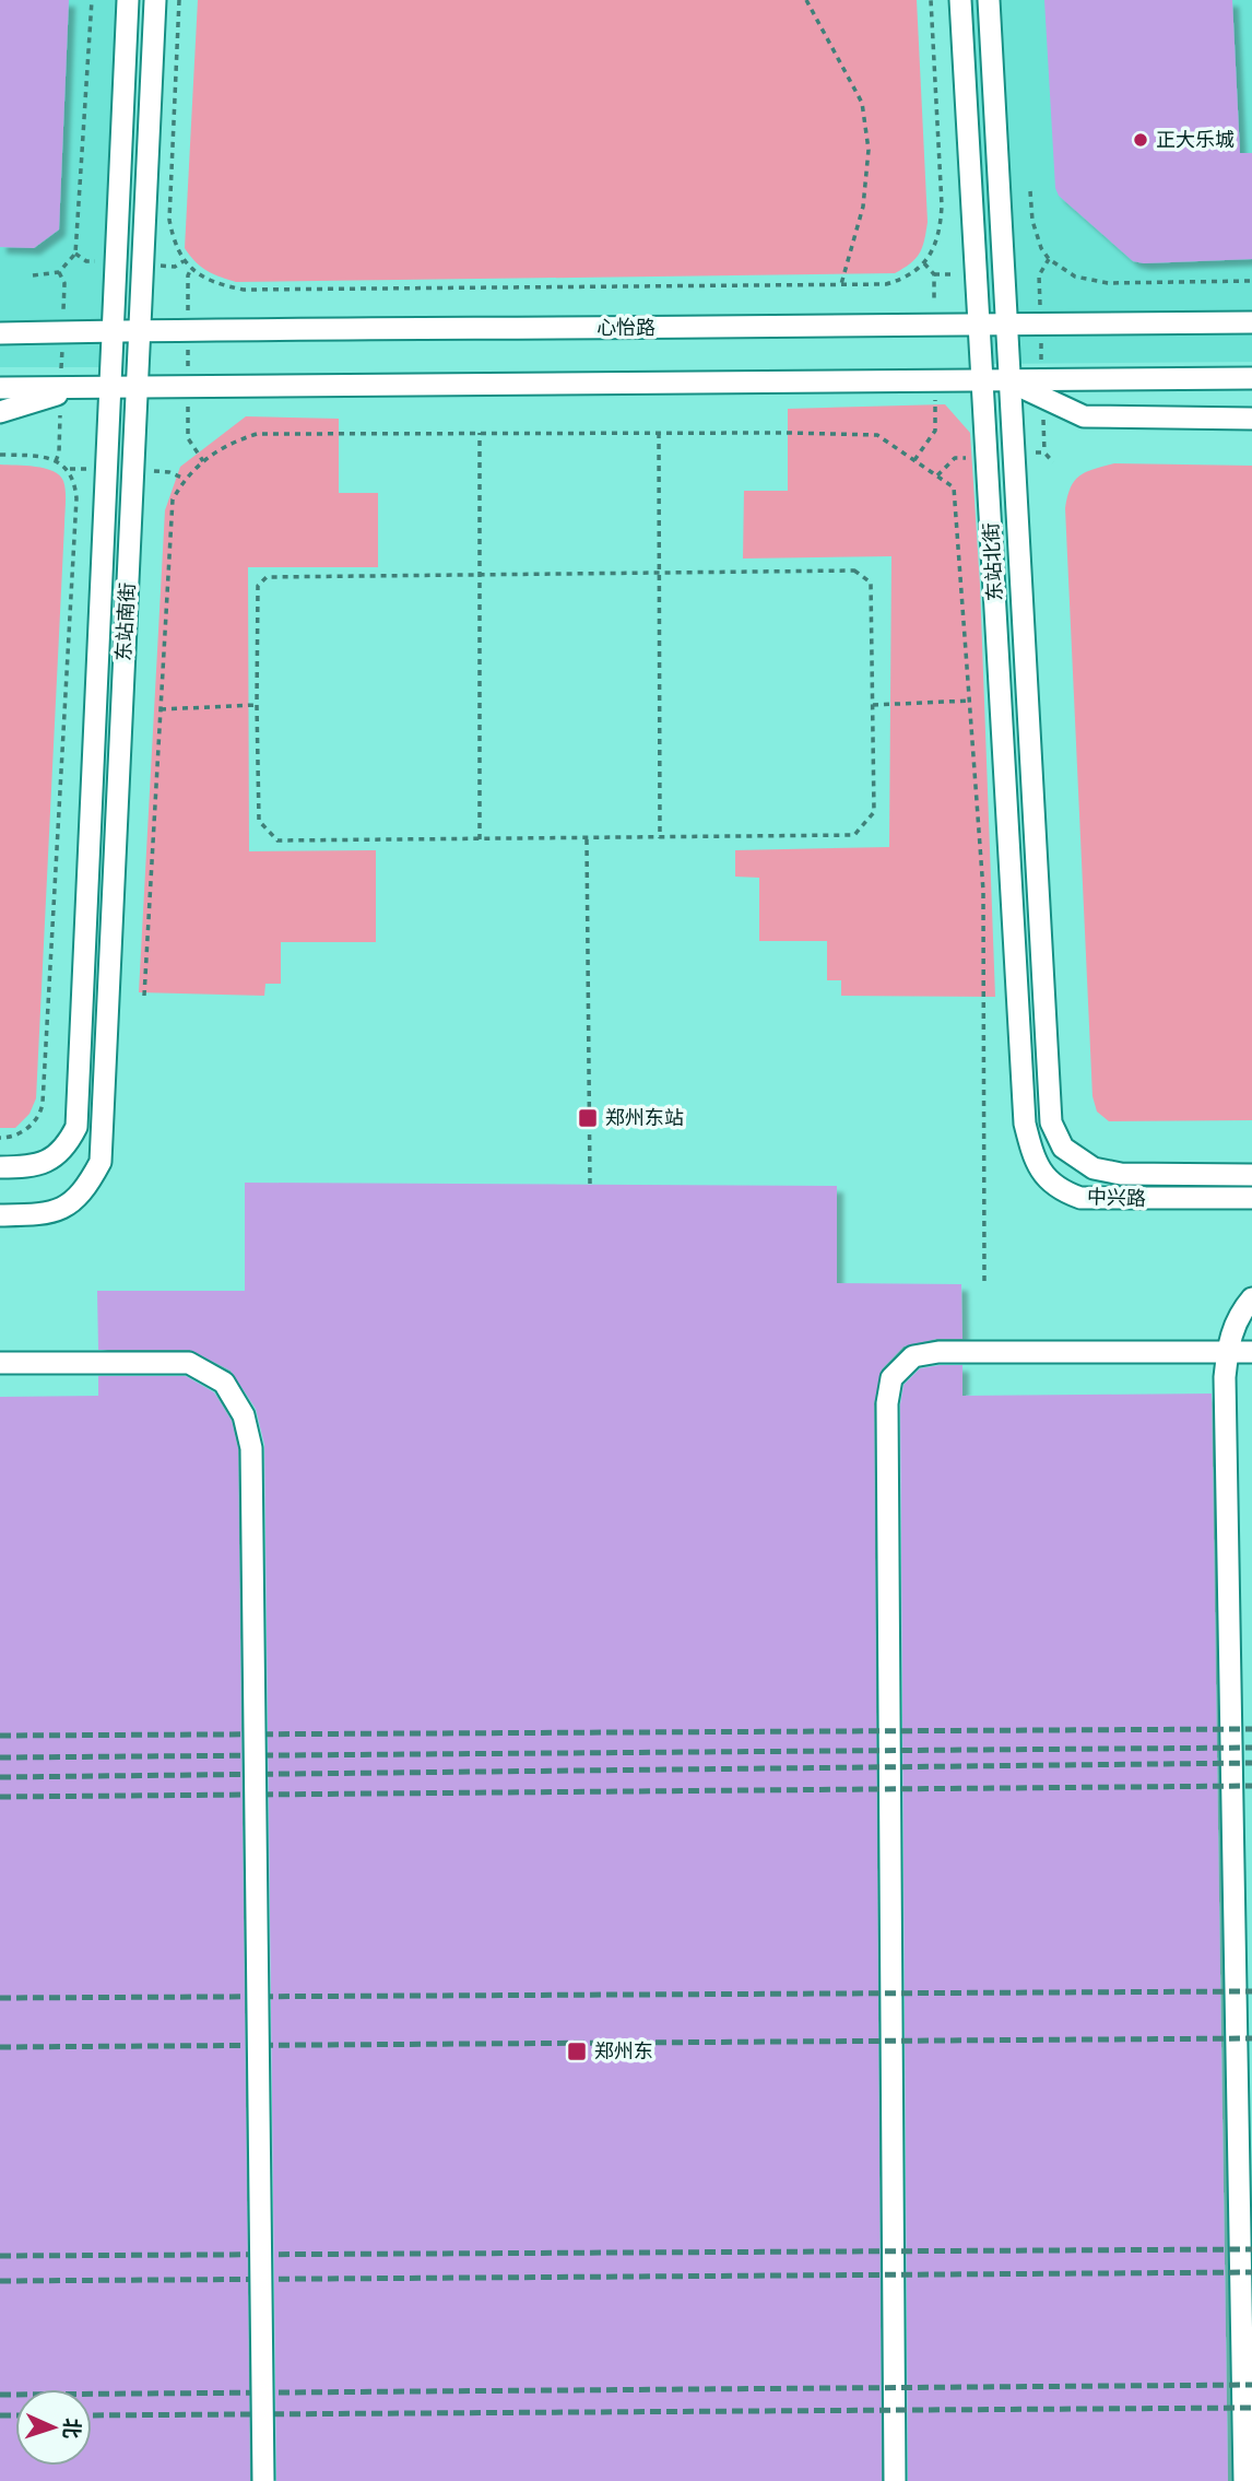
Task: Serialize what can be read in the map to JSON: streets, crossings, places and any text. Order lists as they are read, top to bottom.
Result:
{
  "streets": {
    "street": [
      "心怡路",
      "东站北街",
      "东站南街",
      "中兴路"
    ]
  },
  "crossings": [
    ["心怡路", "东站北街"],
    ["心怡路", "东站南街"],
    ["东站北街", "中兴路"]
  ],
  "places": {
    "other": ["正大乐城"],
    "transit": ["郑州东站", "郑州东"]
  },
  "north": "right"
}
